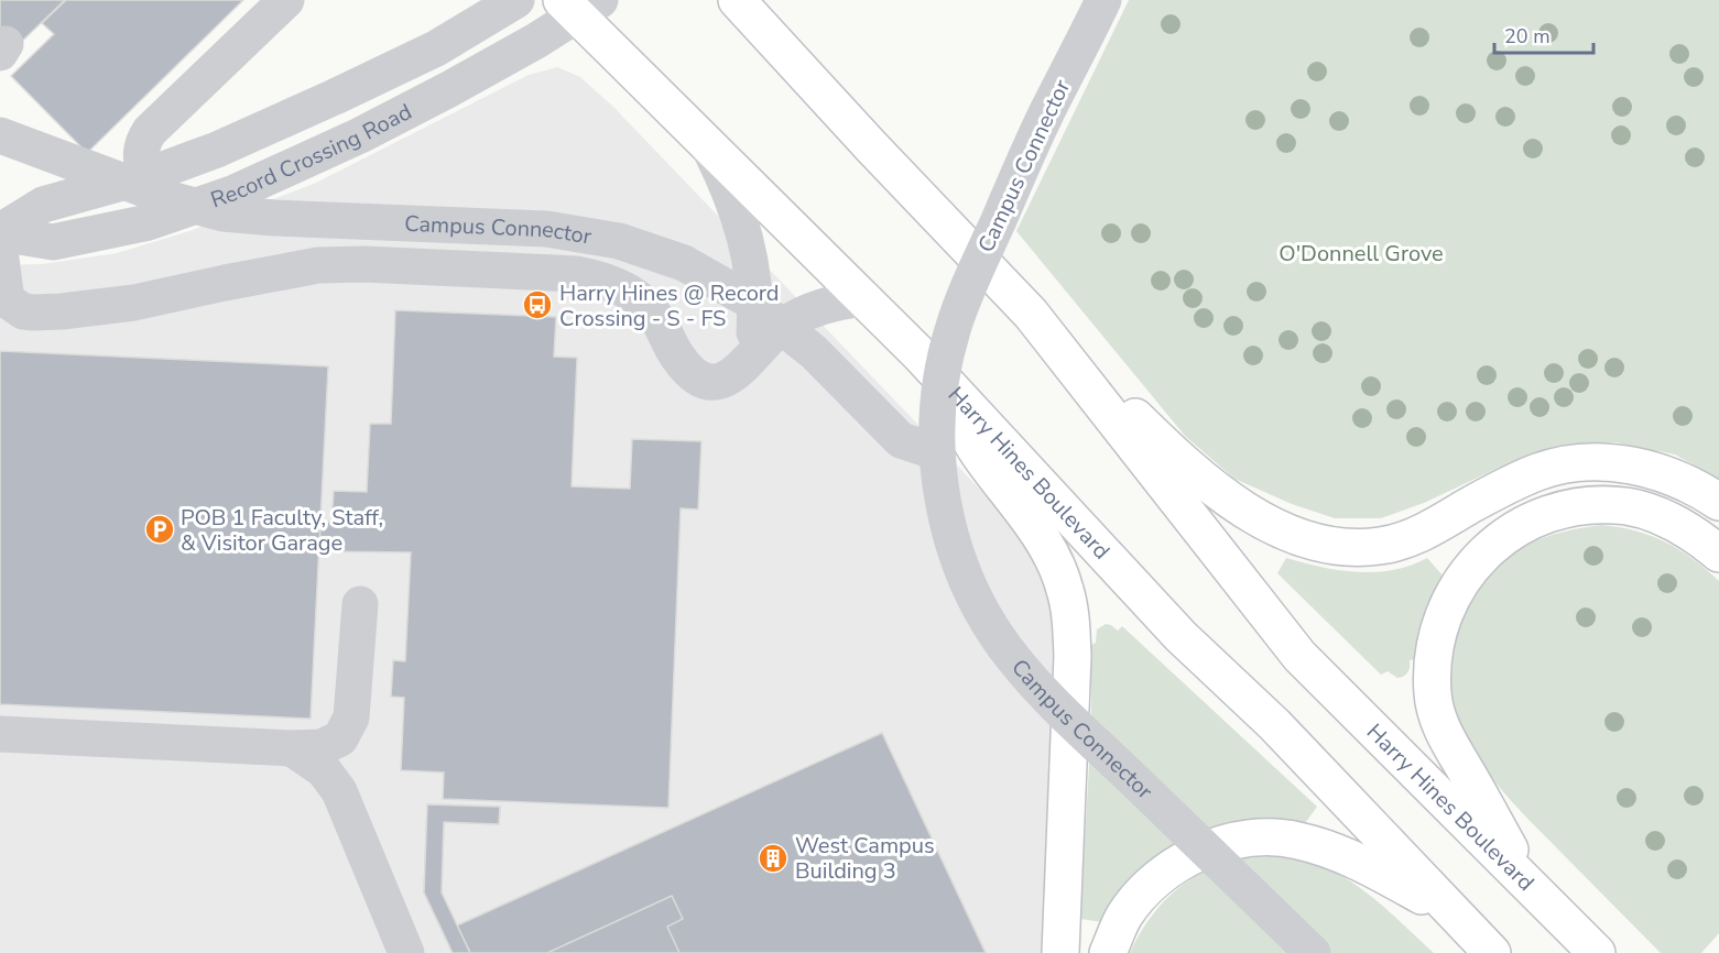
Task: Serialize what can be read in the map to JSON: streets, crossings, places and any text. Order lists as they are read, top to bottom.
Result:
{
  "streets": {
    "main road": ["Harry Hines Boulevard"],
    "street": ["Record Crossing Road", "Campus Connector"]
  },
  "crossings": [
    ["Record Crossing Road", "Harry Hines Boulevard"]
  ],
  "parks": ["O'Donnell Grove"],
  "places": {
    "bus stop": ["Harry Hines @ Record Crossing - S - FS"],
    "parking": ["POB 1 Faculty, Staff, & Visitor Garage"],
    "building": ["West Campus Building 3"]
  },
  "scale_bar": "20 m"
}
